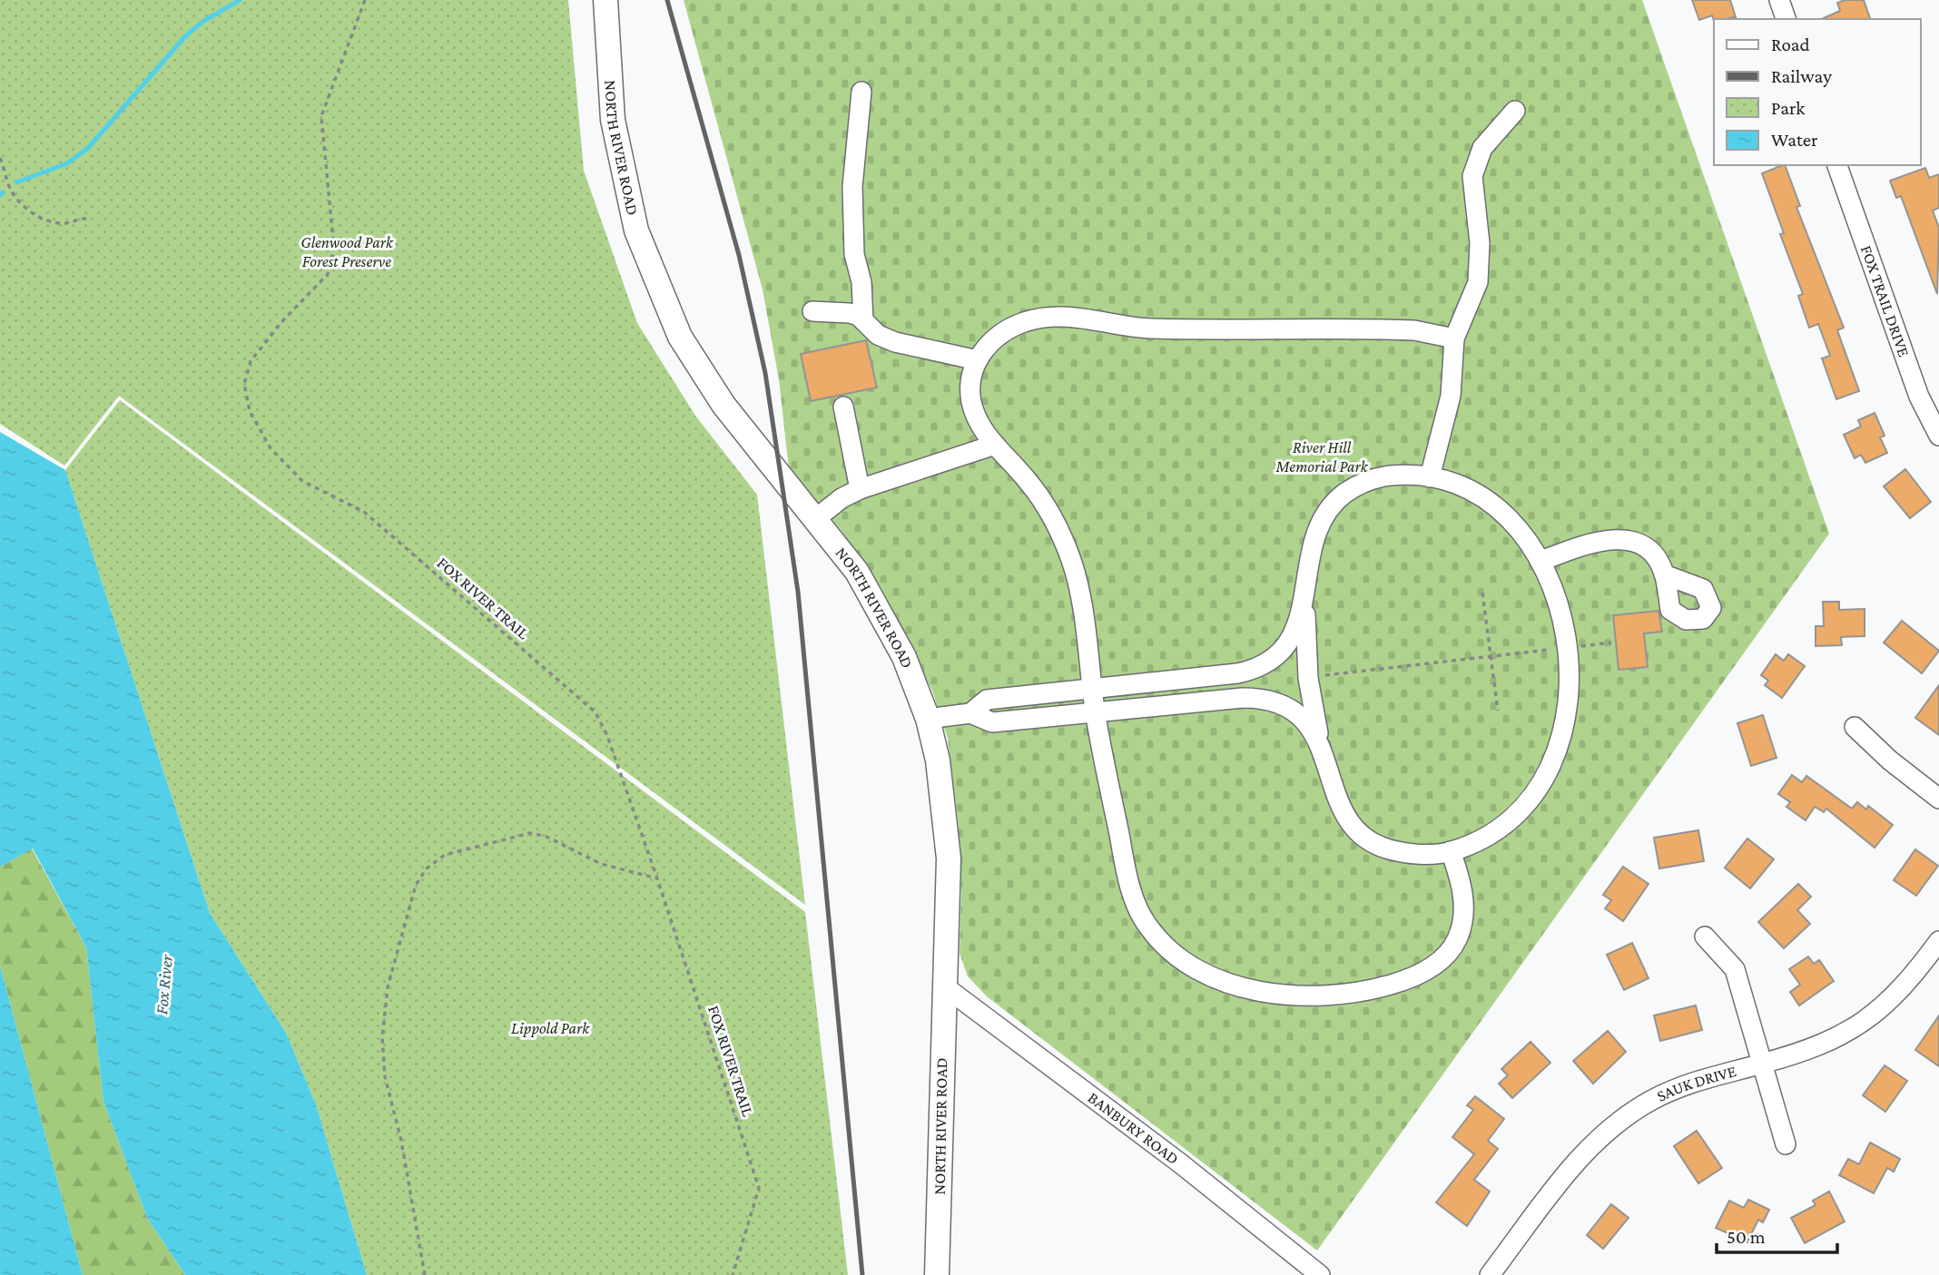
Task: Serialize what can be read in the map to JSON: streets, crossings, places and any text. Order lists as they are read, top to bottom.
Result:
{
  "streets": {
    "main road": ["NORTH RIVER ROAD"],
    "street": ["FOX TRAIL DRIVE", "SAUK DRIVE", "BANBURY ROAD"],
    "path": ["FOX RIVER TRAIL"]
  },
  "crossings": [
    ["NORTH RIVER ROAD", "BANBURY ROAD"]
  ],
  "water": ["Fox River"],
  "parks": ["Glenwood Park Forest Preserve", "River Hill Memorial Park", "Lippold Park"],
  "legend": [
    "Road",
    "Railway",
    "Park",
    "Water"
  ],
  "scale_bar": "50 m"
}
